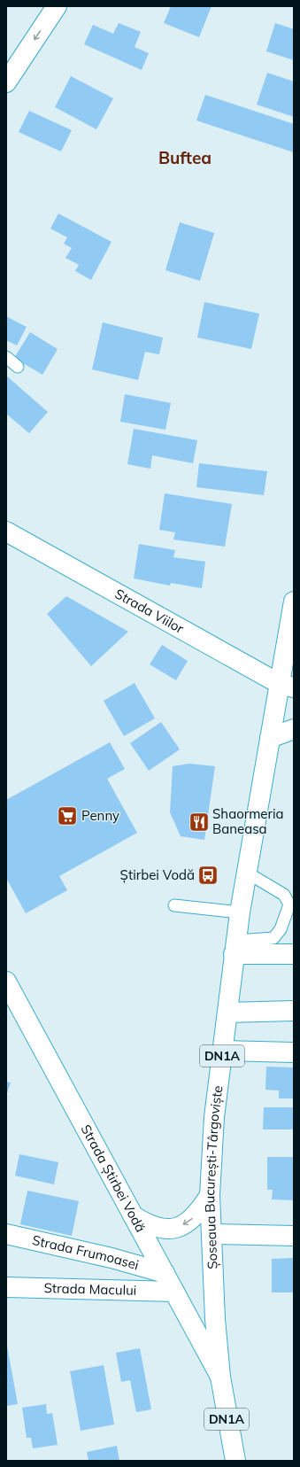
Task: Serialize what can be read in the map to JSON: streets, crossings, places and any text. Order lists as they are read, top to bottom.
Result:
{
  "streets": {
    "main road": [
      "Strada Viilor",
      "DN1A",
      "Șoseaua București-Târgoviște",
      "Strada Știrbei Vodă",
      "Strada Frumoasei",
      "Strada Macului"
    ]
  },
  "crossings": [
    ["Strada Viilor", "Șoseaua București-Târgoviște"],
    ["Șoseaua București-Târgoviște", "Strada Știrbei Vodă"],
    ["Strada Știrbei Vodă", "Strada Frumoasei"],
    ["Strada Știrbei Vodă", "Strada Macului"]
  ],
  "districts": ["Buftea"],
  "places": {
    "supermarket": ["Penny"],
    "restaurant": ["Shaormeria Baneasa"],
    "bus stop": ["Știrbei Vodă"]
  }
}
